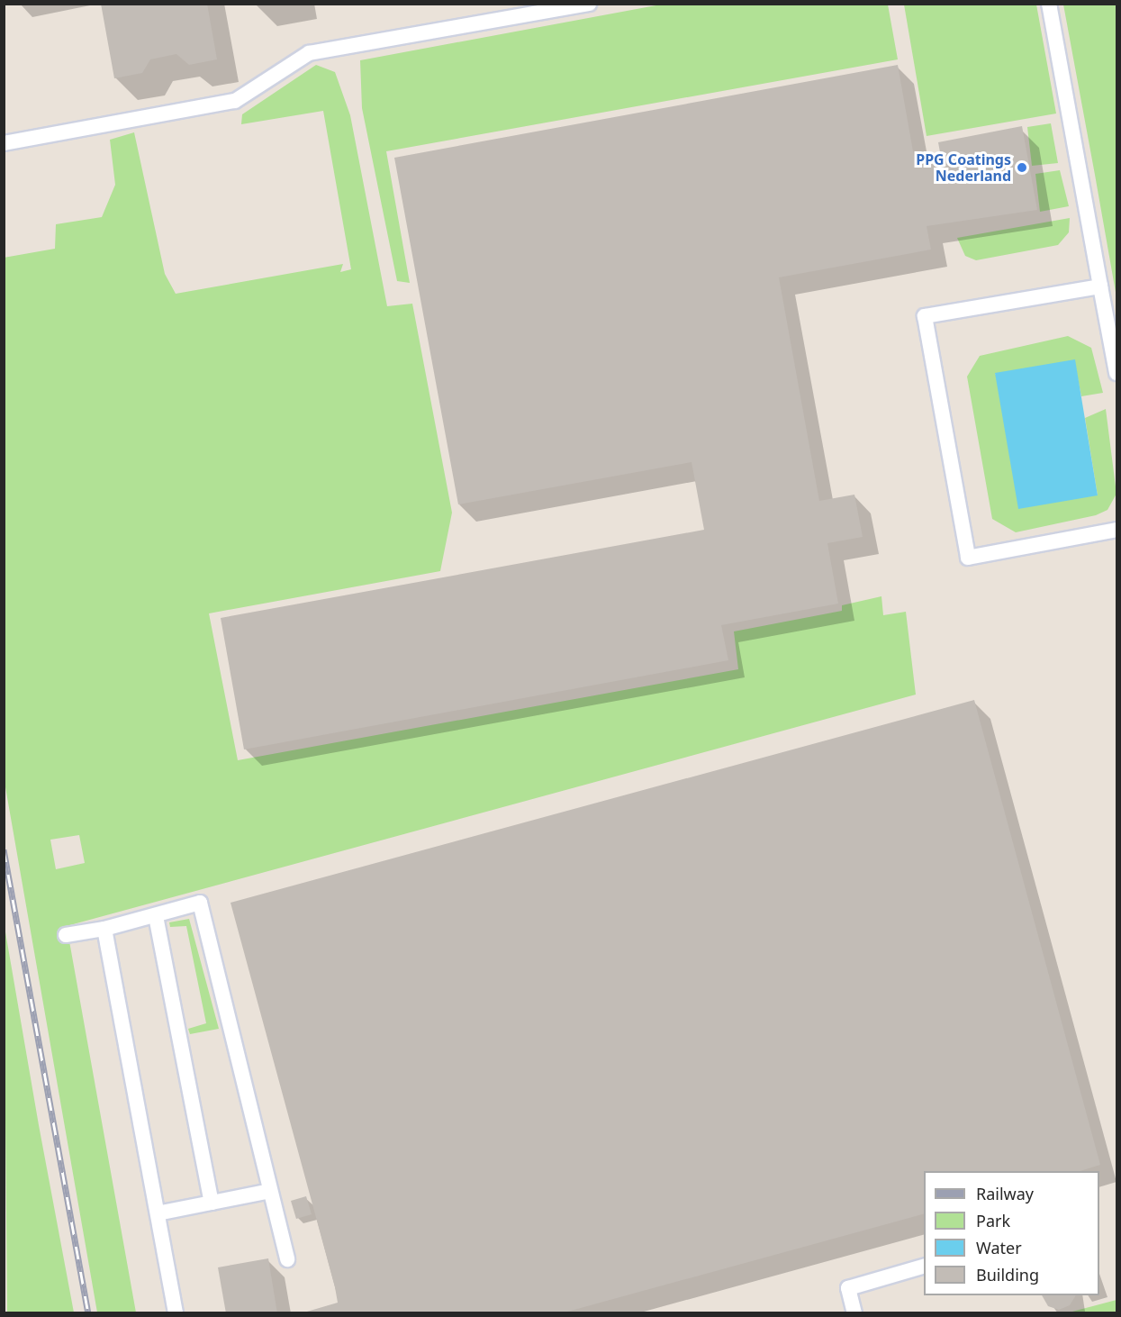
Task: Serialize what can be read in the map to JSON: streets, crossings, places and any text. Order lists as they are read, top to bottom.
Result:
{
  "places": ["PPG Coatings Nederland"],
  "legend": [
    "Railway",
    "Park",
    "Water",
    "Building"
  ]
}
